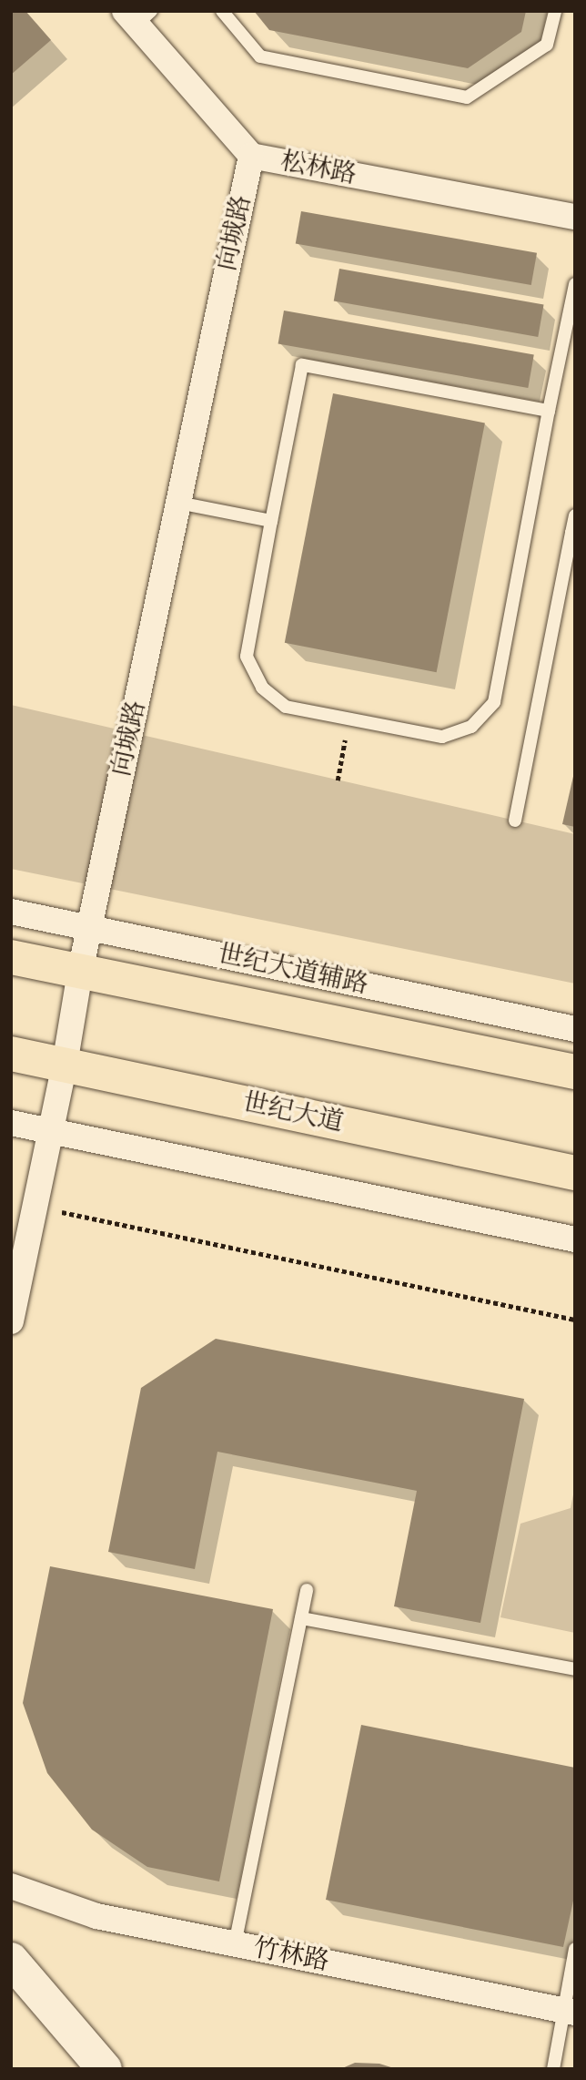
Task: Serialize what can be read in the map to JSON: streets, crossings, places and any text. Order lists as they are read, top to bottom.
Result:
{
  "streets": {
    "main road": ["世纪大道"],
    "street": [
      "松林路",
      "向城路",
      "世纪大道辅路",
      "竹林路"
    ]
  },
  "crossings": [
    ["松林路", "向城路"],
    ["向城路", "世纪大道辅路"],
    ["向城路", "世纪大道"]
  ]
}
